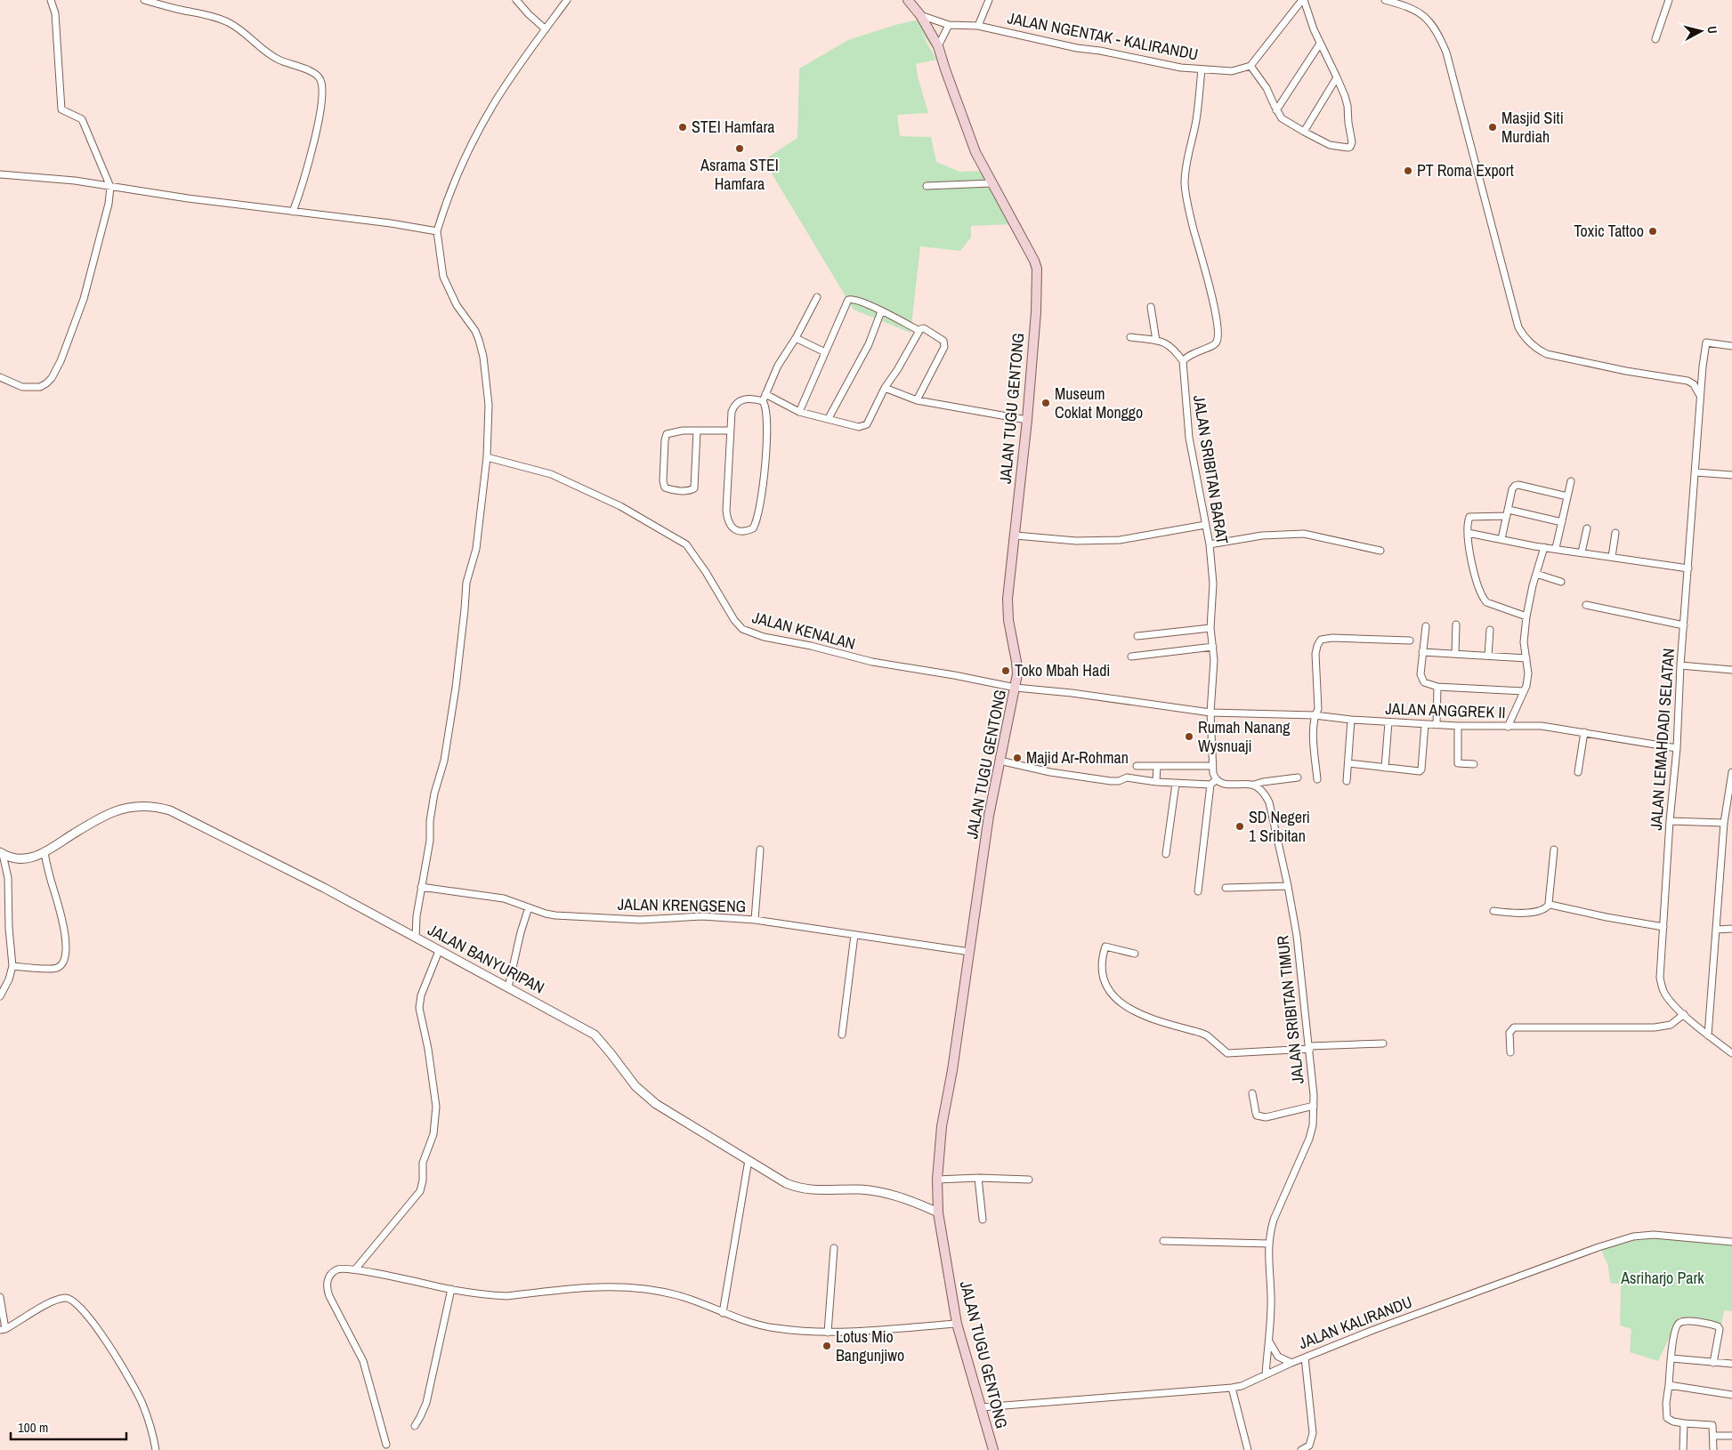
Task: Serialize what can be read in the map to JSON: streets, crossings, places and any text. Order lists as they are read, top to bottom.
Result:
{
  "streets": {
    "main road": ["JALAN TUGU GENTONG"],
    "street": [
      "JALAN NGENTAK - KALIRANDU",
      "JALAN SRIBITAN BARAT",
      "JALAN KENALAN",
      "JALAN ANGGREK II",
      "JALAN LEMAHDADI SELATAN",
      "JALAN KRENGSENG",
      "JALAN BANYURIPAN",
      "JALAN SRIBITAN TIMUR",
      "JALAN KALIRANDU"
    ]
  },
  "crossings": [
    ["JALAN NGENTAK - KALIRANDU", "JALAN TUGU GENTONG"],
    ["JALAN TUGU GENTONG", "JALAN KENALAN"],
    ["JALAN TUGU GENTONG", "JALAN KRENGSENG"],
    ["JALAN TUGU GENTONG", "JALAN BANYURIPAN"],
    ["JALAN TUGU GENTONG", "JALAN KALIRANDU"],
    ["JALAN SRIBITAN BARAT", "JALAN KENALAN"],
    ["JALAN SRIBITAN BARAT", "JALAN ANGGREK II"],
    ["JALAN KENALAN", "JALAN ANGGREK II"],
    ["JALAN ANGGREK II", "JALAN LEMAHDADI SELATAN"],
    ["JALAN SRIBITAN TIMUR", "JALAN KALIRANDU"]
  ],
  "parks": ["Asriharjo Park"],
  "places": [
    "STEI Hamfara",
    "Masjid Siti Murdiah",
    "Asrama STEI Hamfara",
    "PT Roma Export",
    "Toxic Tattoo",
    "Museum Coklat Monggo",
    "Toko Mbah Hadi",
    "Rumah Nanang Wysnuaji",
    "Majid Ar-Rohman",
    "SD Negeri 1 Sribitan",
    "Lotus Mio Bangunjiwo"
  ],
  "scale_bar": "100 m",
  "north": "right"
}
